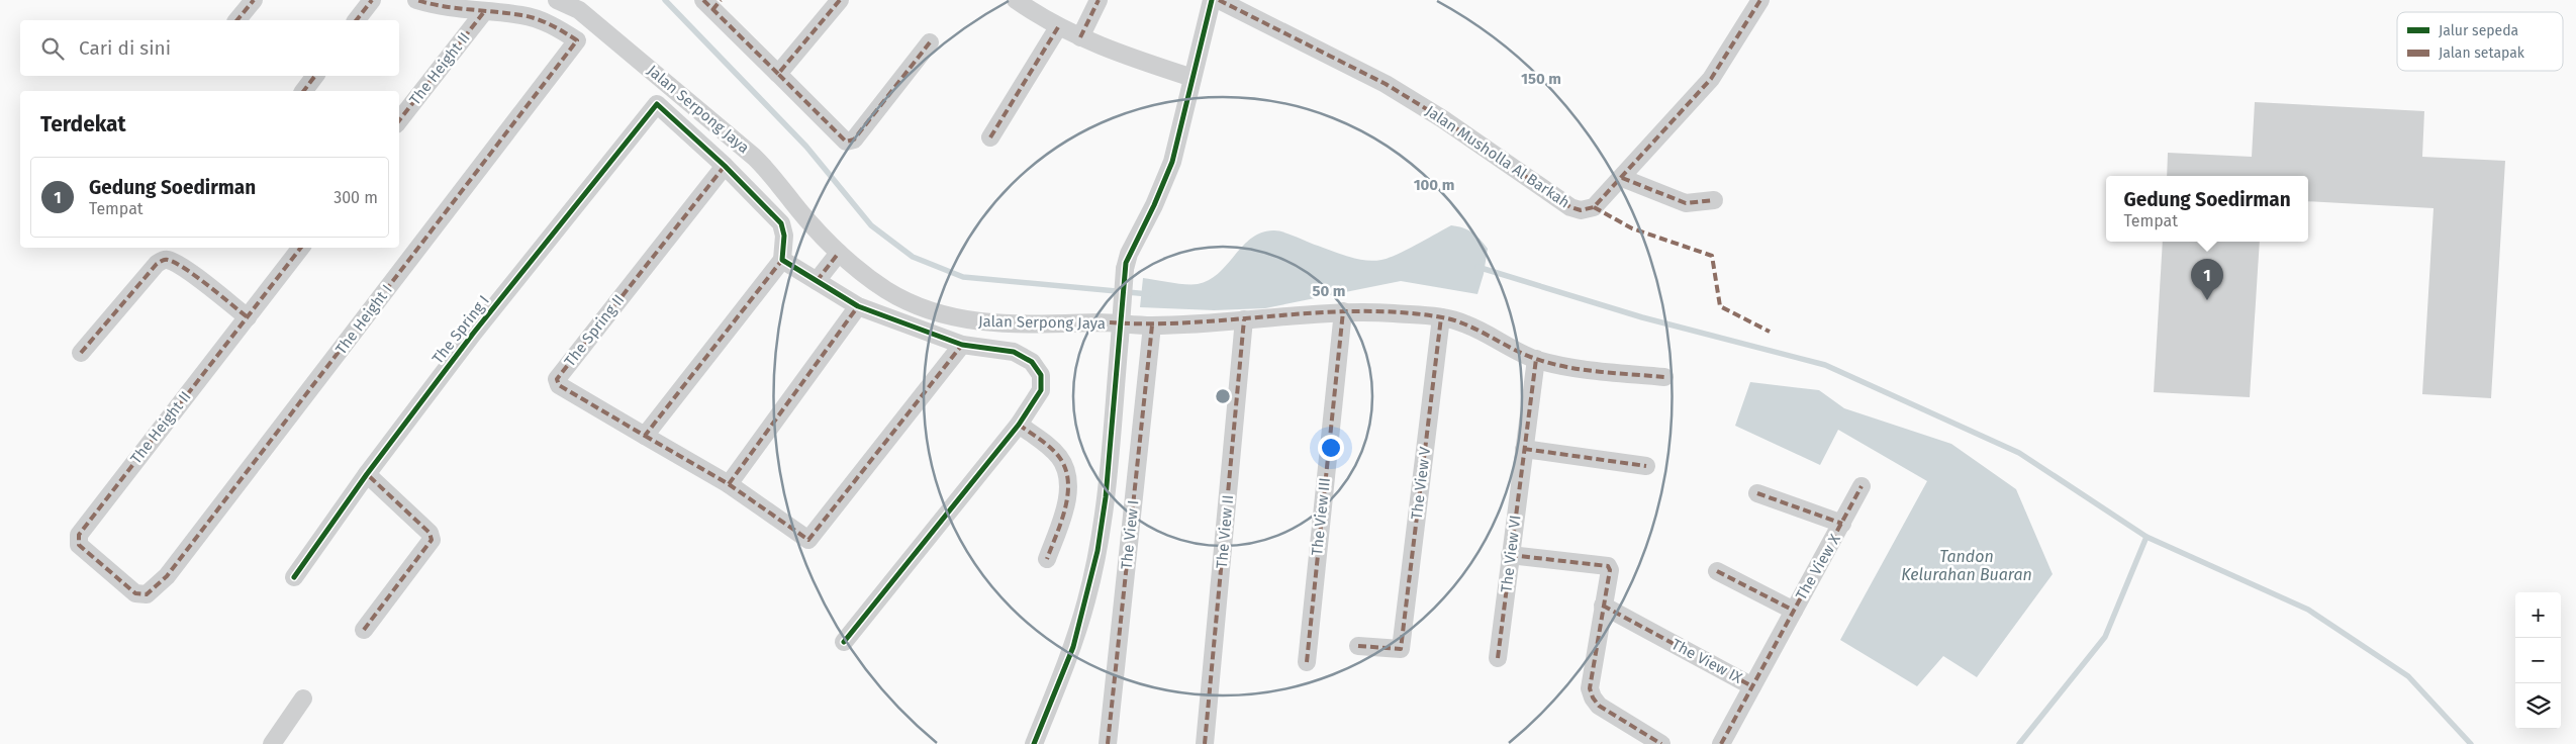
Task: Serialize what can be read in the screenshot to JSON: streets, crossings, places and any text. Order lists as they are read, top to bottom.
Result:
{
  "streets": {
    "street": [
      "The Height II",
      "Jalan Serpong Jaya",
      "Jalan Musholla Al Barkah",
      "The Height I",
      "The Spring I",
      "The Spring II",
      "The View V",
      "The View III",
      "The View II",
      "The View I",
      "The View VI",
      "The View X",
      "The View IX"
    ]
  },
  "crossings": [
    ["The Height II", "The Height I"],
    ["Jalan Serpong Jaya", "The View V"],
    ["Jalan Serpong Jaya", "The View III"],
    ["Jalan Serpong Jaya", "The View II"],
    ["Jalan Serpong Jaya", "The View I"],
    ["Jalan Serpong Jaya", "The View VI"],
    ["The Spring I", "The Spring II"],
    ["The View X", "The View IX"]
  ],
  "water": ["Tandon Kelurahan Buaran"],
  "legend": ["Jalur sepeda", "Jalan setapak"],
  "page": {
    "search": "Cari di sini",
    "heading": "Terdekat",
    "list": [
      {
        "mark": "1",
        "name": "Gedung Soedirman",
        "note": "Tempat",
        "value": "300 m"
      }
    ],
    "popup": ["Gedung Soedirman", "Tempat"],
    "pins": "1",
    "map_buttons": ["+", "−"]
  },
  "rings": ["150 m", "100 m", "50 m"]
}
